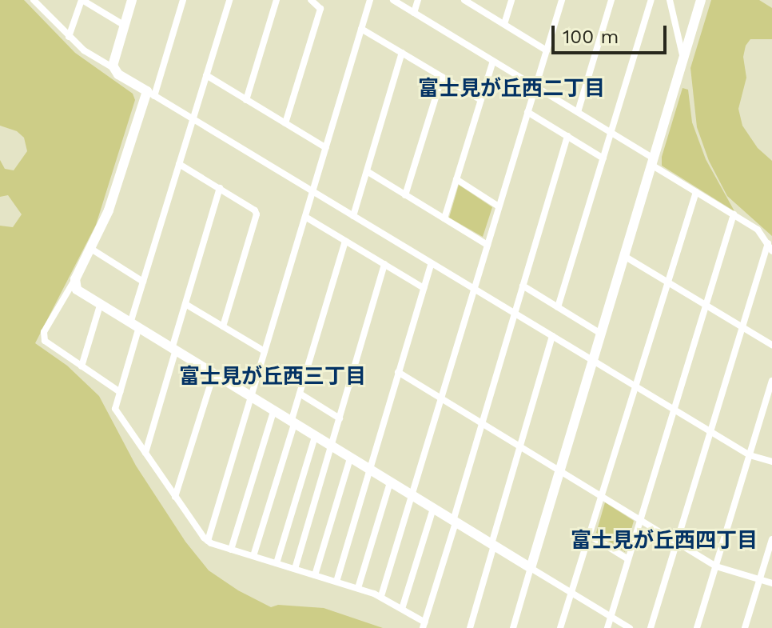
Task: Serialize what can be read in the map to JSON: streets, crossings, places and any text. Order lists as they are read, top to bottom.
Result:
{
  "districts": ["富士見が丘西二丁目", "富士見が丘西三丁目", "富士見が丘西四丁目"],
  "scale_bar": "100 m"
}
